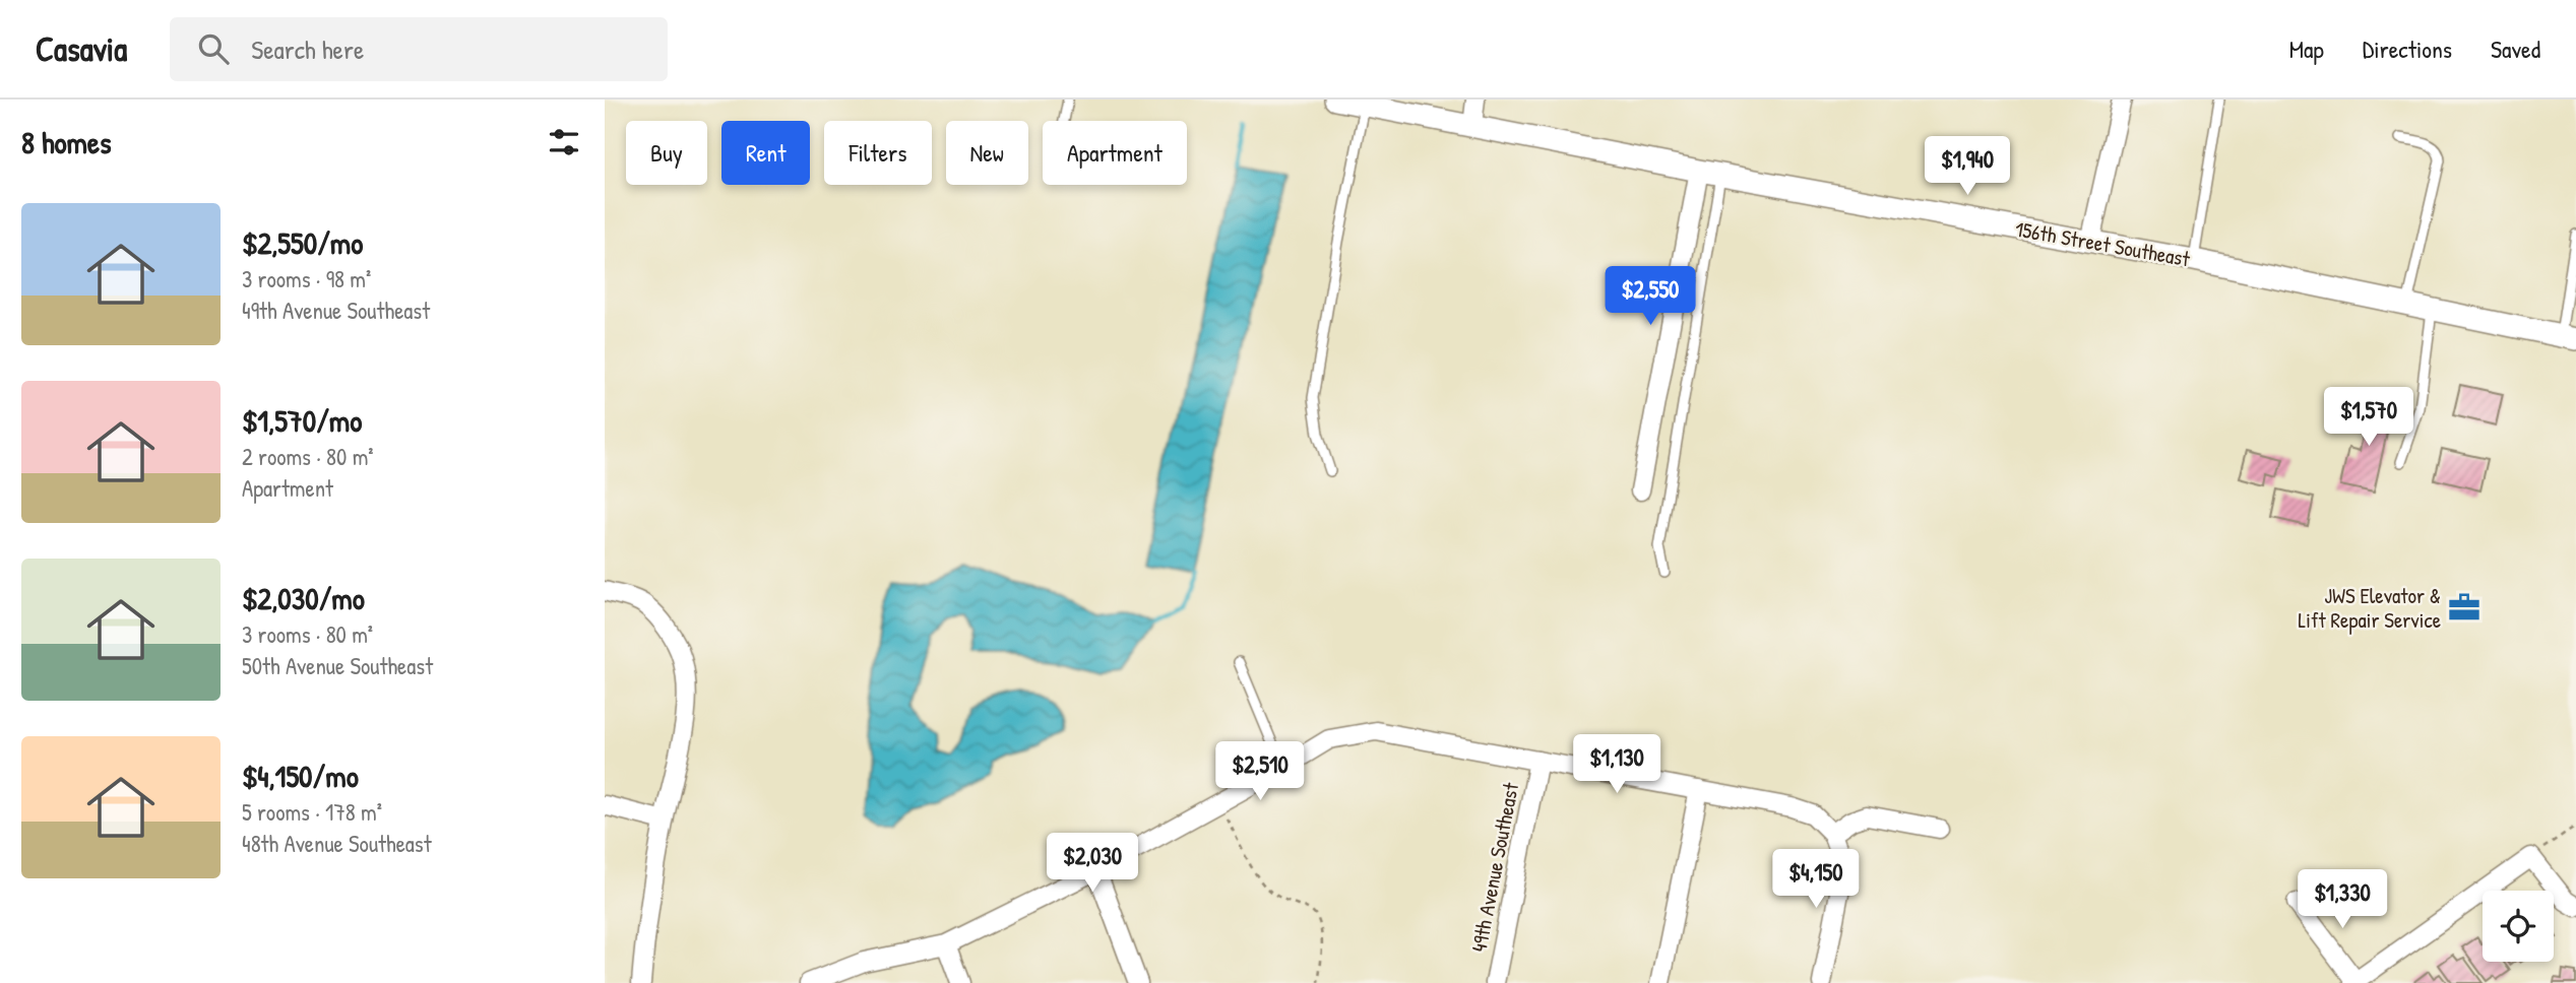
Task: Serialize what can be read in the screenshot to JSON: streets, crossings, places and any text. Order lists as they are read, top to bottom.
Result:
{
  "streets": {
    "street": ["156th Street Southeast", "49th Avenue Southeast"]
  },
  "places": {
    "office": ["JWS Elevator & Lift Repair Service"]
  },
  "page": {
    "header": "Casavia",
    "search": "Search here",
    "nav": ["Map", "Directions", "Saved"],
    "heading": "8 homes",
    "chip": [
      "Buy",
      "Rent",
      "Filters",
      "New",
      "Apartment"
    ],
    "price": [
      "$1,940",
      "$2,550",
      "$1,570",
      "$1,130",
      "$2,510",
      "$2,030",
      "$4,150",
      "$1,330"
    ],
    "list": [
      {
        "name": "$2,550/mo",
        "note": "3 rooms · 98 m² · 49th Avenue Southeast"
      },
      {
        "name": "$1,570/mo",
        "note": "2 rooms · 80 m² · Apartment"
      },
      {
        "name": "$2,030/mo",
        "note": "3 rooms · 80 m² · 50th Avenue Southeast"
      },
      {
        "name": "$4,150/mo",
        "note": "5 rooms · 178 m² · 48th Avenue Southeast"
      }
    ]
  }
}
